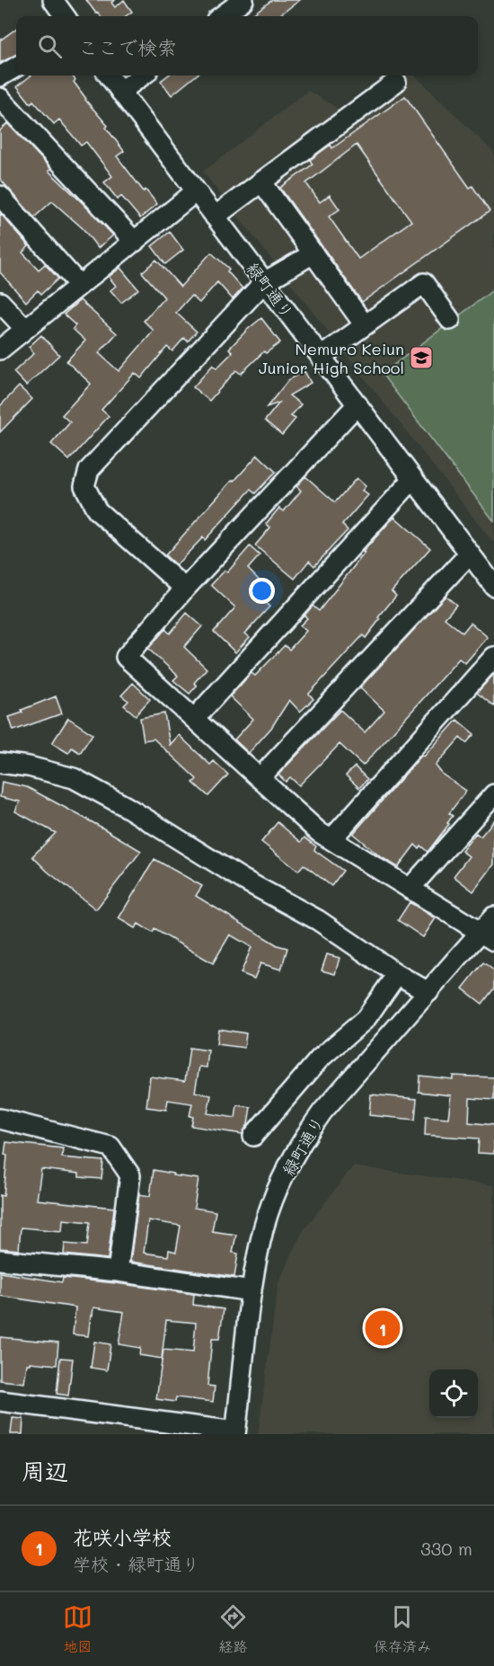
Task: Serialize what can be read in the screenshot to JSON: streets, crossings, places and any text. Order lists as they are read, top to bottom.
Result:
{
  "streets": {
    "street": ["緑町通り"]
  },
  "places": {
    "school or university": ["Nemuro Keiun Junior High School"]
  },
  "page": {
    "search": "ここで検索",
    "pins": "1",
    "heading": "周辺",
    "list": [
      {
        "mark": "1",
        "name": "花咲小学校",
        "note": "学校 · 緑町通り",
        "value": "330 m"
      }
    ],
    "nav": ["地図", "経路", "保存済み"]
  }
}
